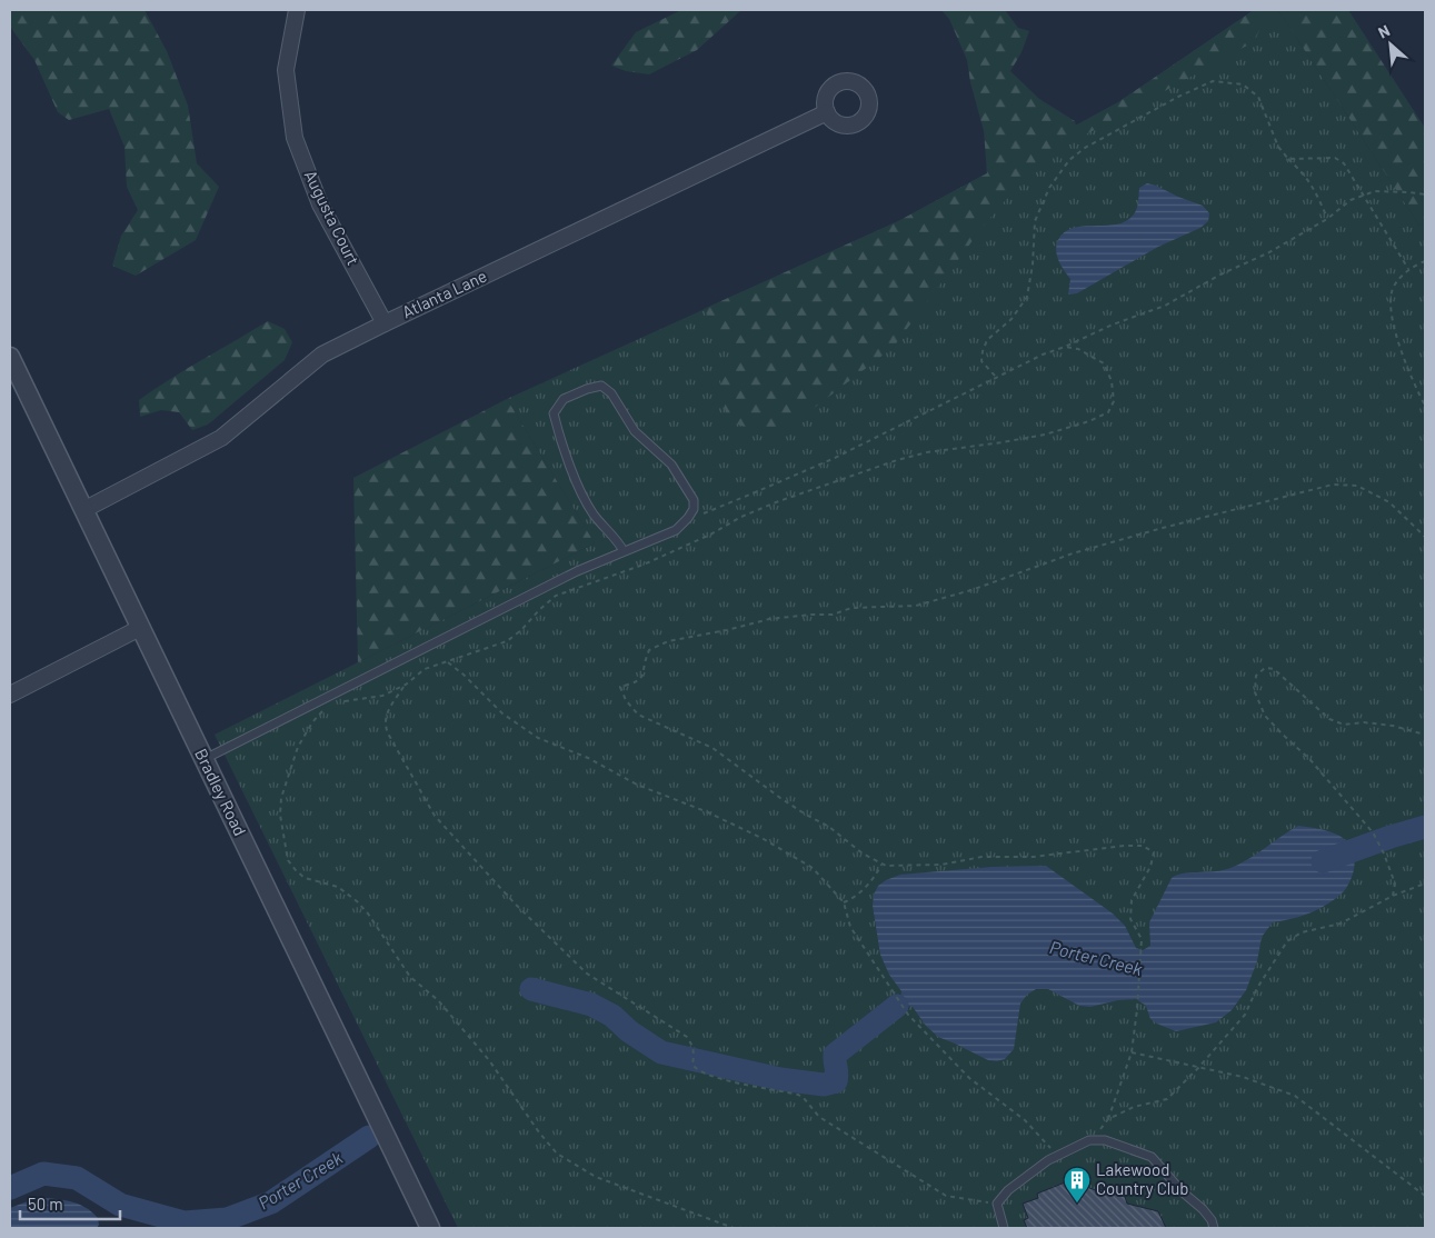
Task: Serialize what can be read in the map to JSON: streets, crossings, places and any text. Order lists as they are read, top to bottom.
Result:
{
  "streets": {
    "street": ["Augusta Court", "Atlanta Lane", "Bradley Road"]
  },
  "crossings": [
    ["Augusta Court", "Atlanta Lane"],
    ["Atlanta Lane", "Bradley Road"]
  ],
  "water": ["Porter Creek"],
  "places": {
    "building": ["Lakewood Country Club"]
  },
  "scale_bar": "50 m",
  "north": "top left"
}
